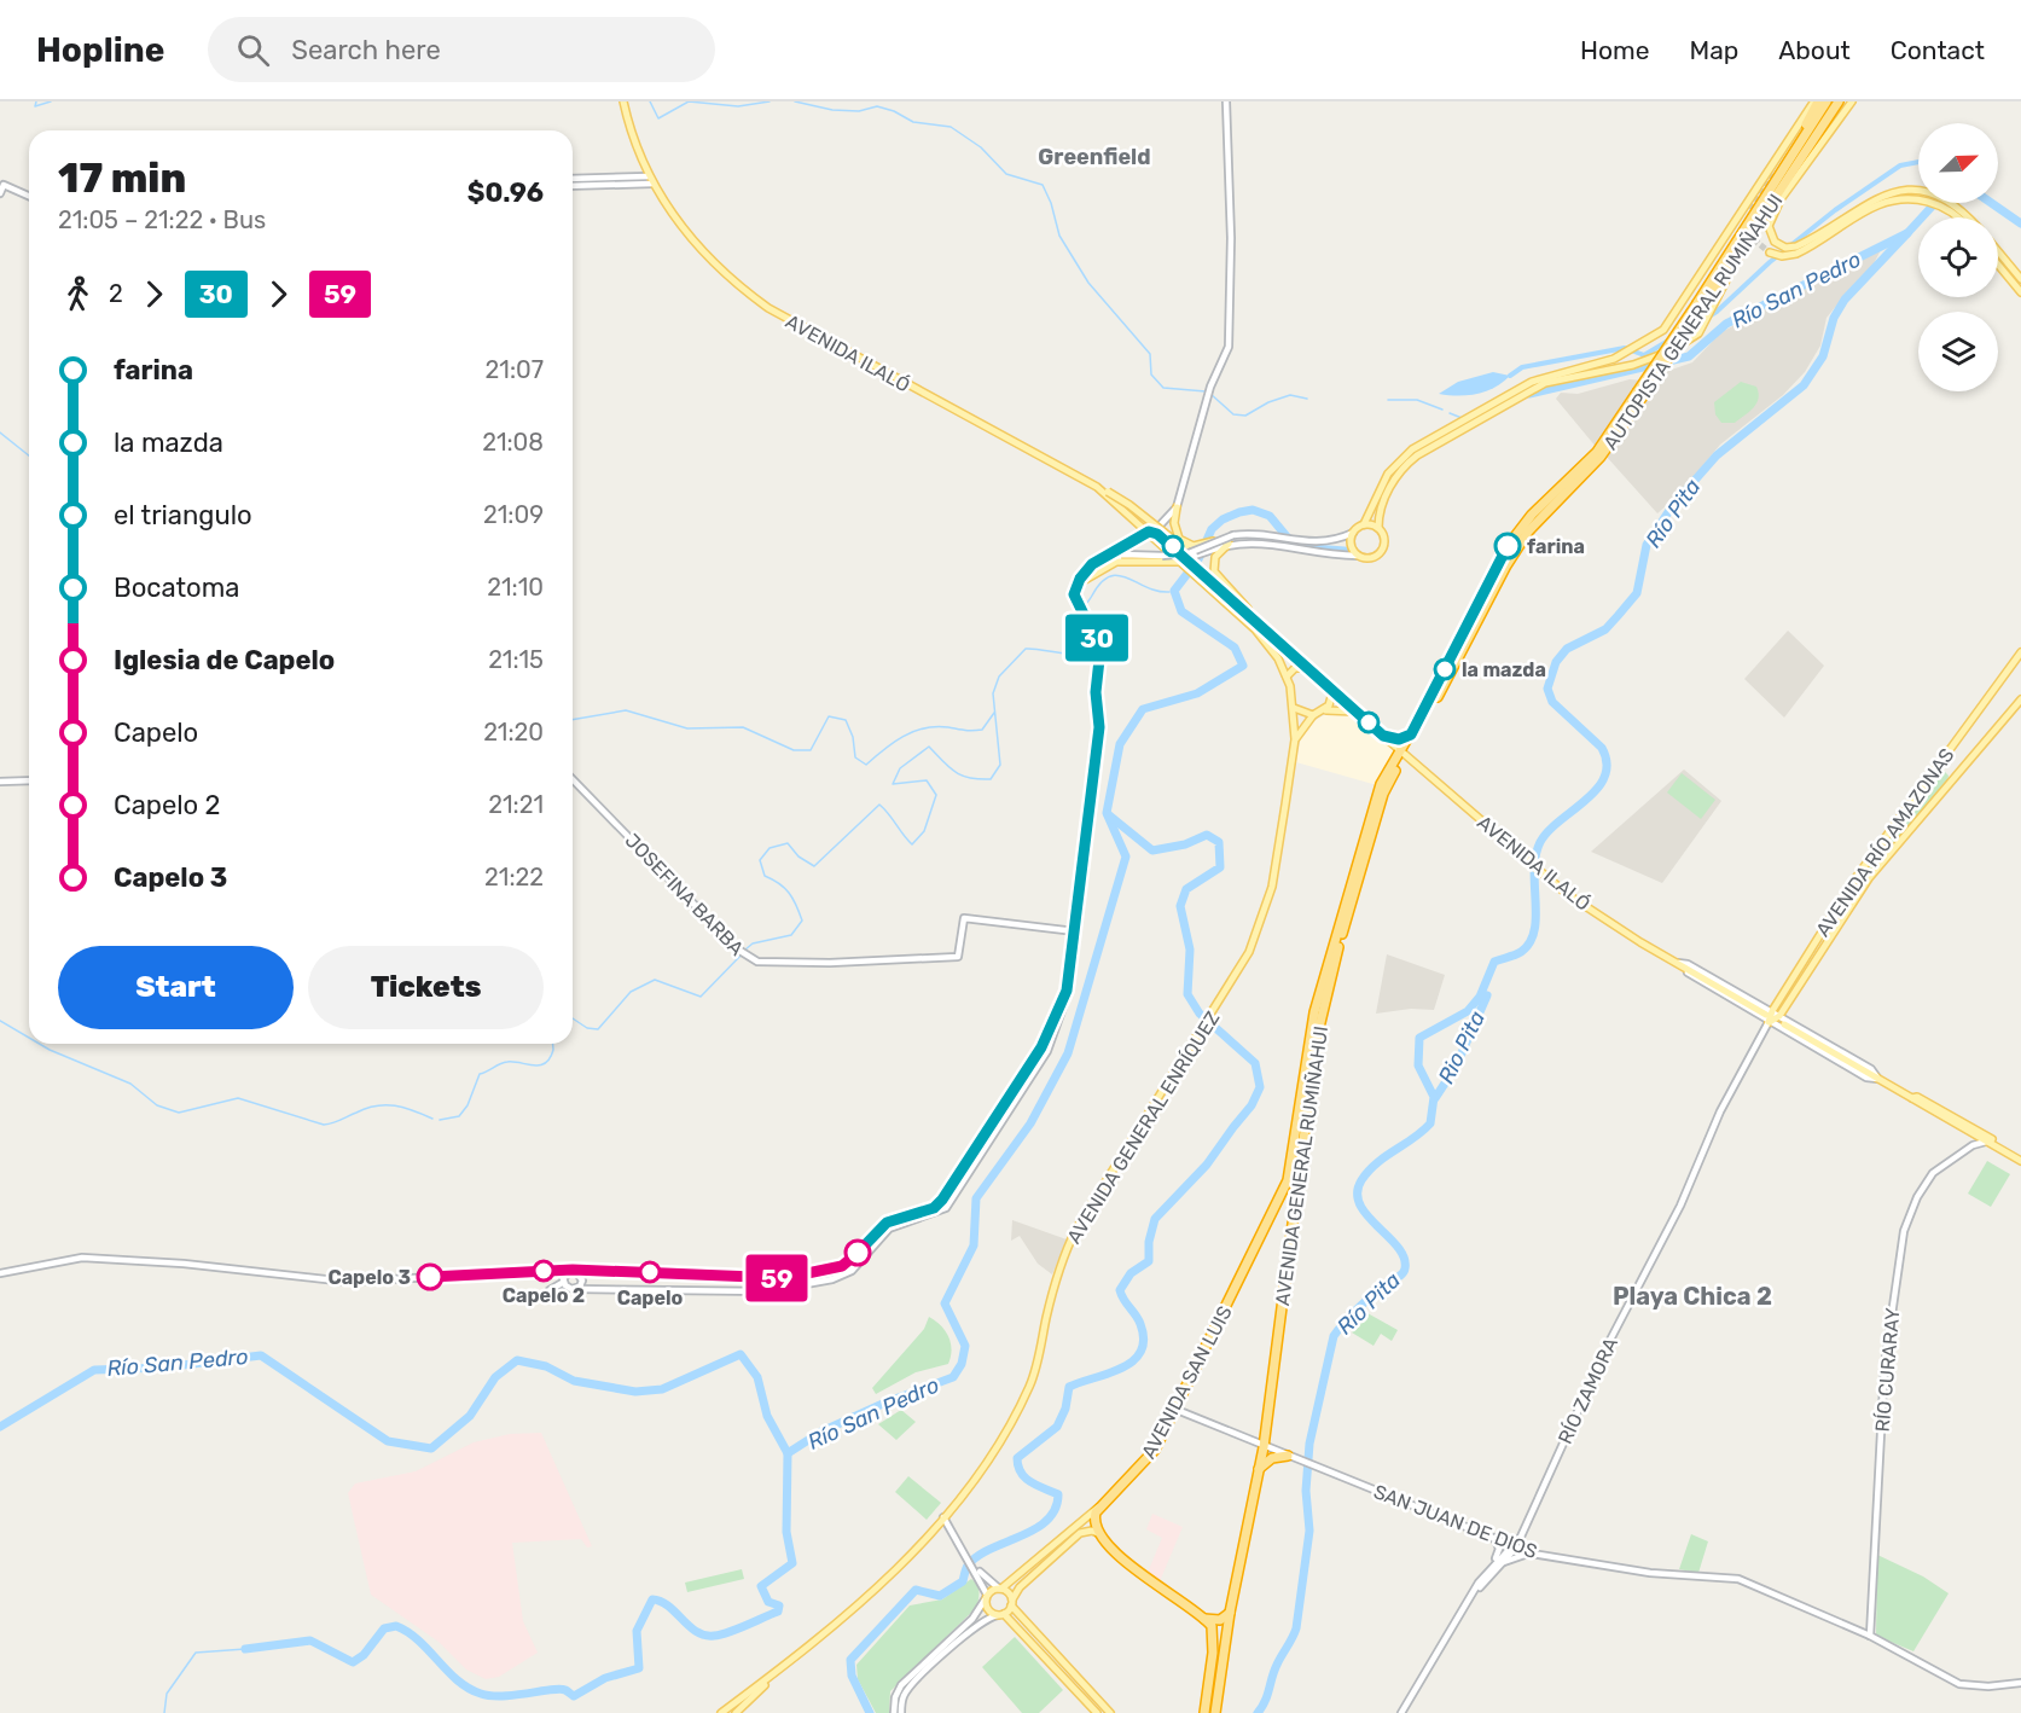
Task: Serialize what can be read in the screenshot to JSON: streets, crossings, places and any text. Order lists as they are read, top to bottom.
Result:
{
  "streets": {
    "highway": ["AUTOPISTA GENERAL RUMIÑAHUI", "AVENIDA GENERAL RUMIÑAHUI", "AVENIDA SAN LUIS"],
    "main road": ["AVENIDA ILALÓ", "AVENIDA RÍO AMAZONAS", "AVENIDA GENERAL ENRÍQUEZ"],
    "street": [
      "JOSEFINA BARBA",
      "RÍO CURARAY",
      "RÍO ZAMORA",
      "SAN JUAN DE DIOS"
    ]
  },
  "crossings": [
    ["AUTOPISTA GENERAL RUMIÑAHUI", "AVENIDA GENERAL RUMIÑAHUI"],
    ["AVENIDA ILALÓ", "AVENIDA RÍO AMAZONAS"],
    ["AVENIDA ILALÓ", "AVENIDA GENERAL ENRÍQUEZ"],
    ["AVENIDA ILALÓ", "AVENIDA GENERAL RUMIÑAHUI"],
    ["AVENIDA ILALÓ", "RÍO ZAMORA"],
    ["AVENIDA RÍO AMAZONAS", "RÍO ZAMORA"],
    ["AVENIDA GENERAL RUMIÑAHUI", "AVENIDA SAN LUIS"],
    ["AVENIDA GENERAL RUMIÑAHUI", "SAN JUAN DE DIOS"],
    ["RÍO CURARAY", "SAN JUAN DE DIOS"],
    ["AVENIDA SAN LUIS", "SAN JUAN DE DIOS"],
    ["RÍO ZAMORA", "SAN JUAN DE DIOS"]
  ],
  "districts": ["Greenfield", "Playa Chica 2"],
  "water": ["Río San Pedro", "Río Pita", "Rio Pita"],
  "places": [
    "farina",
    "la mazda",
    "Capelo 2",
    "Capelo",
    "Capelo 3"
  ],
  "lines": ["bus line 30", "bus line 59"],
  "north": "top right",
  "page": {
    "header": "Hopline",
    "search": "Search here",
    "nav": [
      "Home",
      "Map",
      "About",
      "Contact"
    ],
    "on_map": ["30", "59"],
    "heading": ["17 min", "21:05 – 21:22 · Bus", "$0.96"],
    "legs": ["2", "30", "59"],
    "list": [
      {
        "name": "farina",
        "value": "21:07"
      },
      {
        "name": "la mazda",
        "value": "21:08"
      },
      {
        "name": "el triangulo",
        "value": "21:09"
      },
      {
        "name": "Bocatoma",
        "value": "21:10"
      },
      {
        "name": "Iglesia de Capelo",
        "value": "21:15"
      },
      {
        "name": "Capelo",
        "value": "21:20"
      },
      {
        "name": "Capelo 2",
        "value": "21:21"
      },
      {
        "name": "Capelo 3",
        "value": "21:22"
      }
    ],
    "buttons": ["Start", "Tickets"]
  }
}
